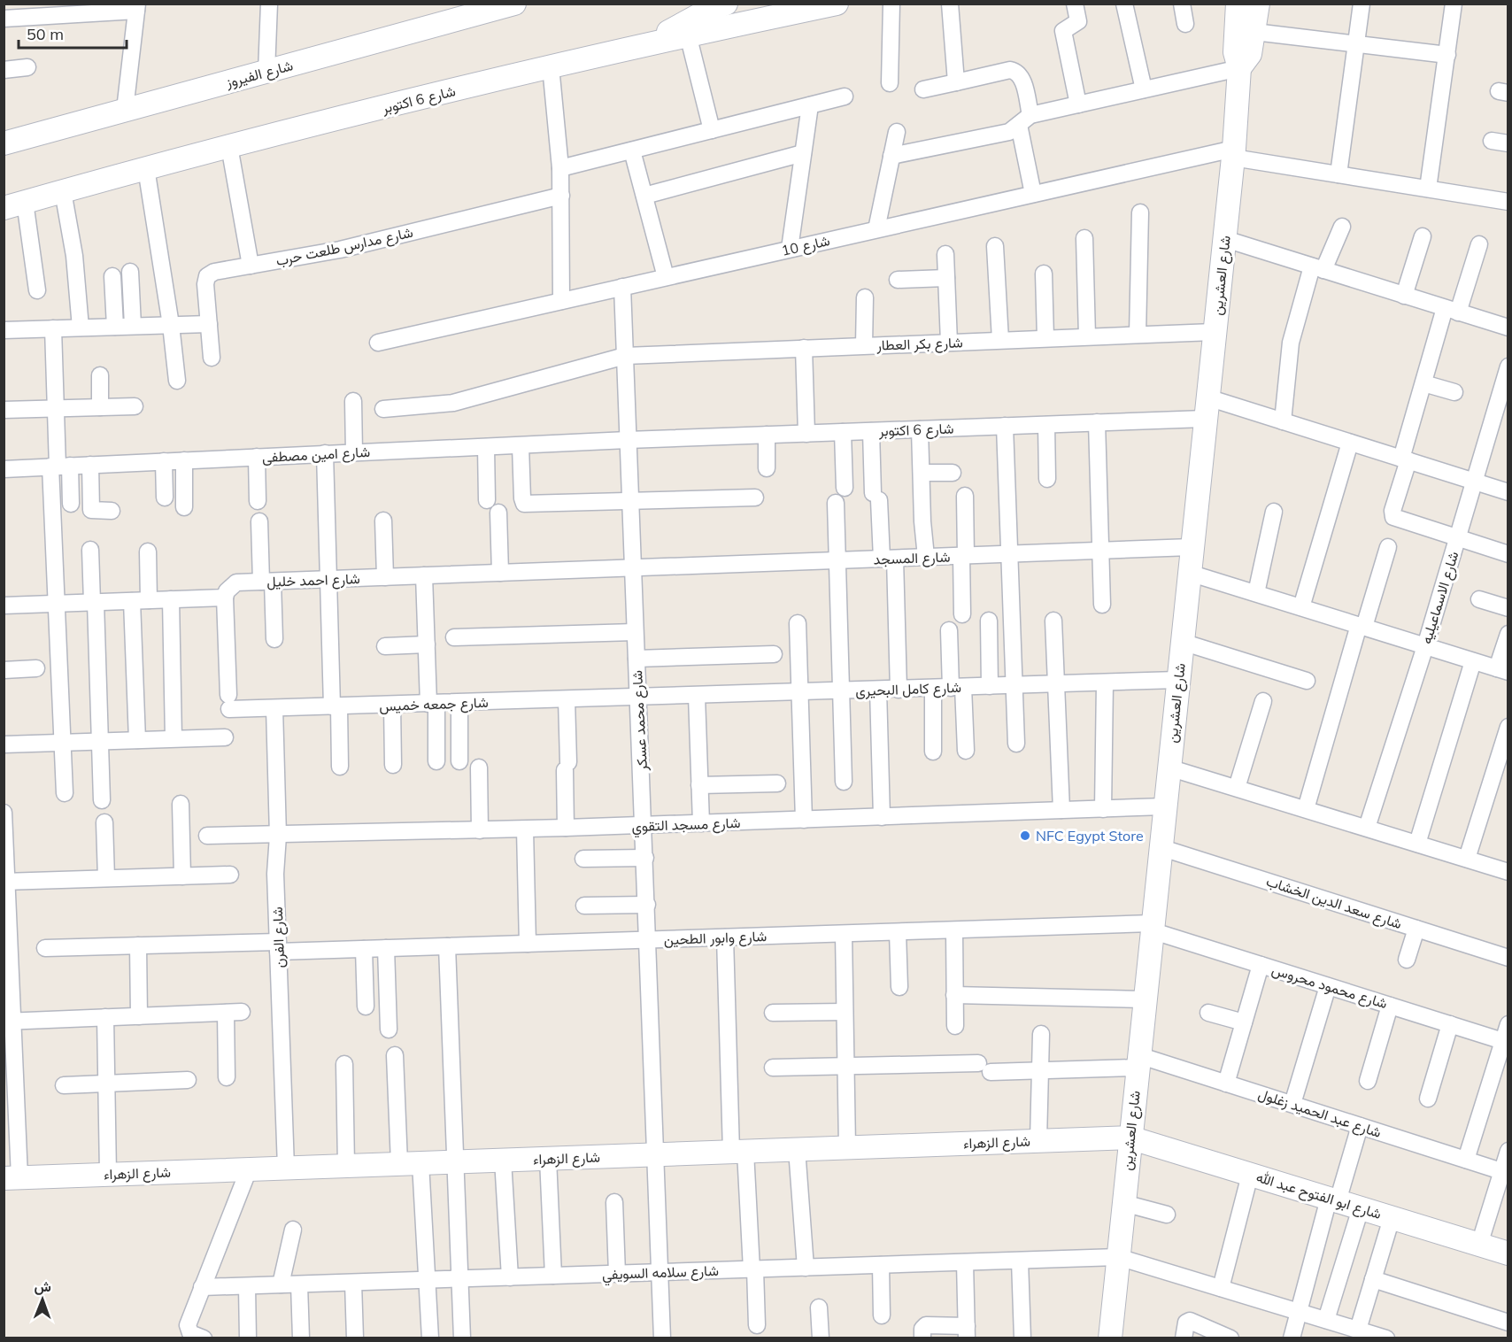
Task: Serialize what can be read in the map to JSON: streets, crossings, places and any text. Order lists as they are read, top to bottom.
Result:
{
  "streets": {
    "main road": [
      "شارع الفيروز",
      "شارع 6 اكتوبر",
      "شارع العشرين",
      "شارع الزهراء",
      "شارع ابو الفتوح عبد الله"
    ],
    "street": [
      "شارع 10",
      "شارع مدارس طلعت حرب",
      "شارع بكر العطار",
      "شارع امين مصطفى",
      "شارع المسجد",
      "شارع احمد خليل",
      "شارع الاسماعيليه",
      "شارع كامل البحيرى",
      "شارع جمعه خميس",
      "شارع محمد عسكر",
      "شارع مسجد التقوي",
      "شارع سعد الدين الخشاب",
      "شارع الفرن",
      "شارع وابور الطحين",
      "شارع محمود محروس",
      "شارع عبد الحميد زغلول",
      "شارع سلامه السويفي"
    ]
  },
  "crossings": [
    ["شارع 6 اكتوبر", "شارع العشرين"],
    ["شارع 6 اكتوبر", "شارع امين مصطفى"],
    ["شارع 6 اكتوبر", "شارع الاسماعيليه"],
    ["شارع 6 اكتوبر", "شارع محمد عسكر"],
    ["شارع 10", "شارع العشرين"],
    ["شارع 10", "شارع محمد عسكر"],
    ["شارع العشرين", "شارع بكر العطار"],
    ["شارع العشرين", "شارع المسجد"],
    ["شارع العشرين", "شارع كامل البحيرى"],
    ["شارع العشرين", "شارع مسجد التقوي"],
    ["شارع العشرين", "شارع سعد الدين الخشاب"],
    ["شارع العشرين", "شارع وابور الطحين"],
    ["شارع العشرين", "شارع محمود محروس"],
    ["شارع العشرين", "شارع عبد الحميد زغلول"],
    ["شارع العشرين", "شارع الزهراء"],
    ["شارع العشرين", "شارع ابو الفتوح عبد الله"],
    ["شارع العشرين", "شارع سلامه السويفي"],
    ["شارع بكر العطار", "شارع محمد عسكر"],
    ["شارع امين مصطفى", "شارع محمد عسكر"],
    ["شارع المسجد", "شارع احمد خليل"],
    ["شارع المسجد", "شارع محمد عسكر"],
    ["شارع احمد خليل", "شارع جمعه خميس"],
    ["شارع احمد خليل", "شارع محمد عسكر"],
    ["شارع كامل البحيرى", "شارع جمعه خميس"],
    ["شارع كامل البحيرى", "شارع محمد عسكر"],
    ["شارع جمعه خميس", "شارع محمد عسكر"],
    ["شارع جمعه خميس", "شارع الفرن"],
    ["شارع محمد عسكر", "شارع مسجد التقوي"],
    ["شارع محمد عسكر", "شارع وابور الطحين"],
    ["شارع محمد عسكر", "شارع الزهراء"],
    ["شارع محمد عسكر", "شارع سلامه السويفي"],
    ["شارع مسجد التقوي", "شارع الفرن"],
    ["شارع الفرن", "شارع وابور الطحين"],
    ["شارع الفرن", "شارع الزهراء"],
    ["شارع وابور الطحين", "شارع محمود محروس"],
    ["شارع الزهراء", "شارع ابو الفتوح عبد الله"]
  ],
  "places": ["NFC Egypt Store"],
  "scale_bar": "50 m",
  "north": "top"
}
